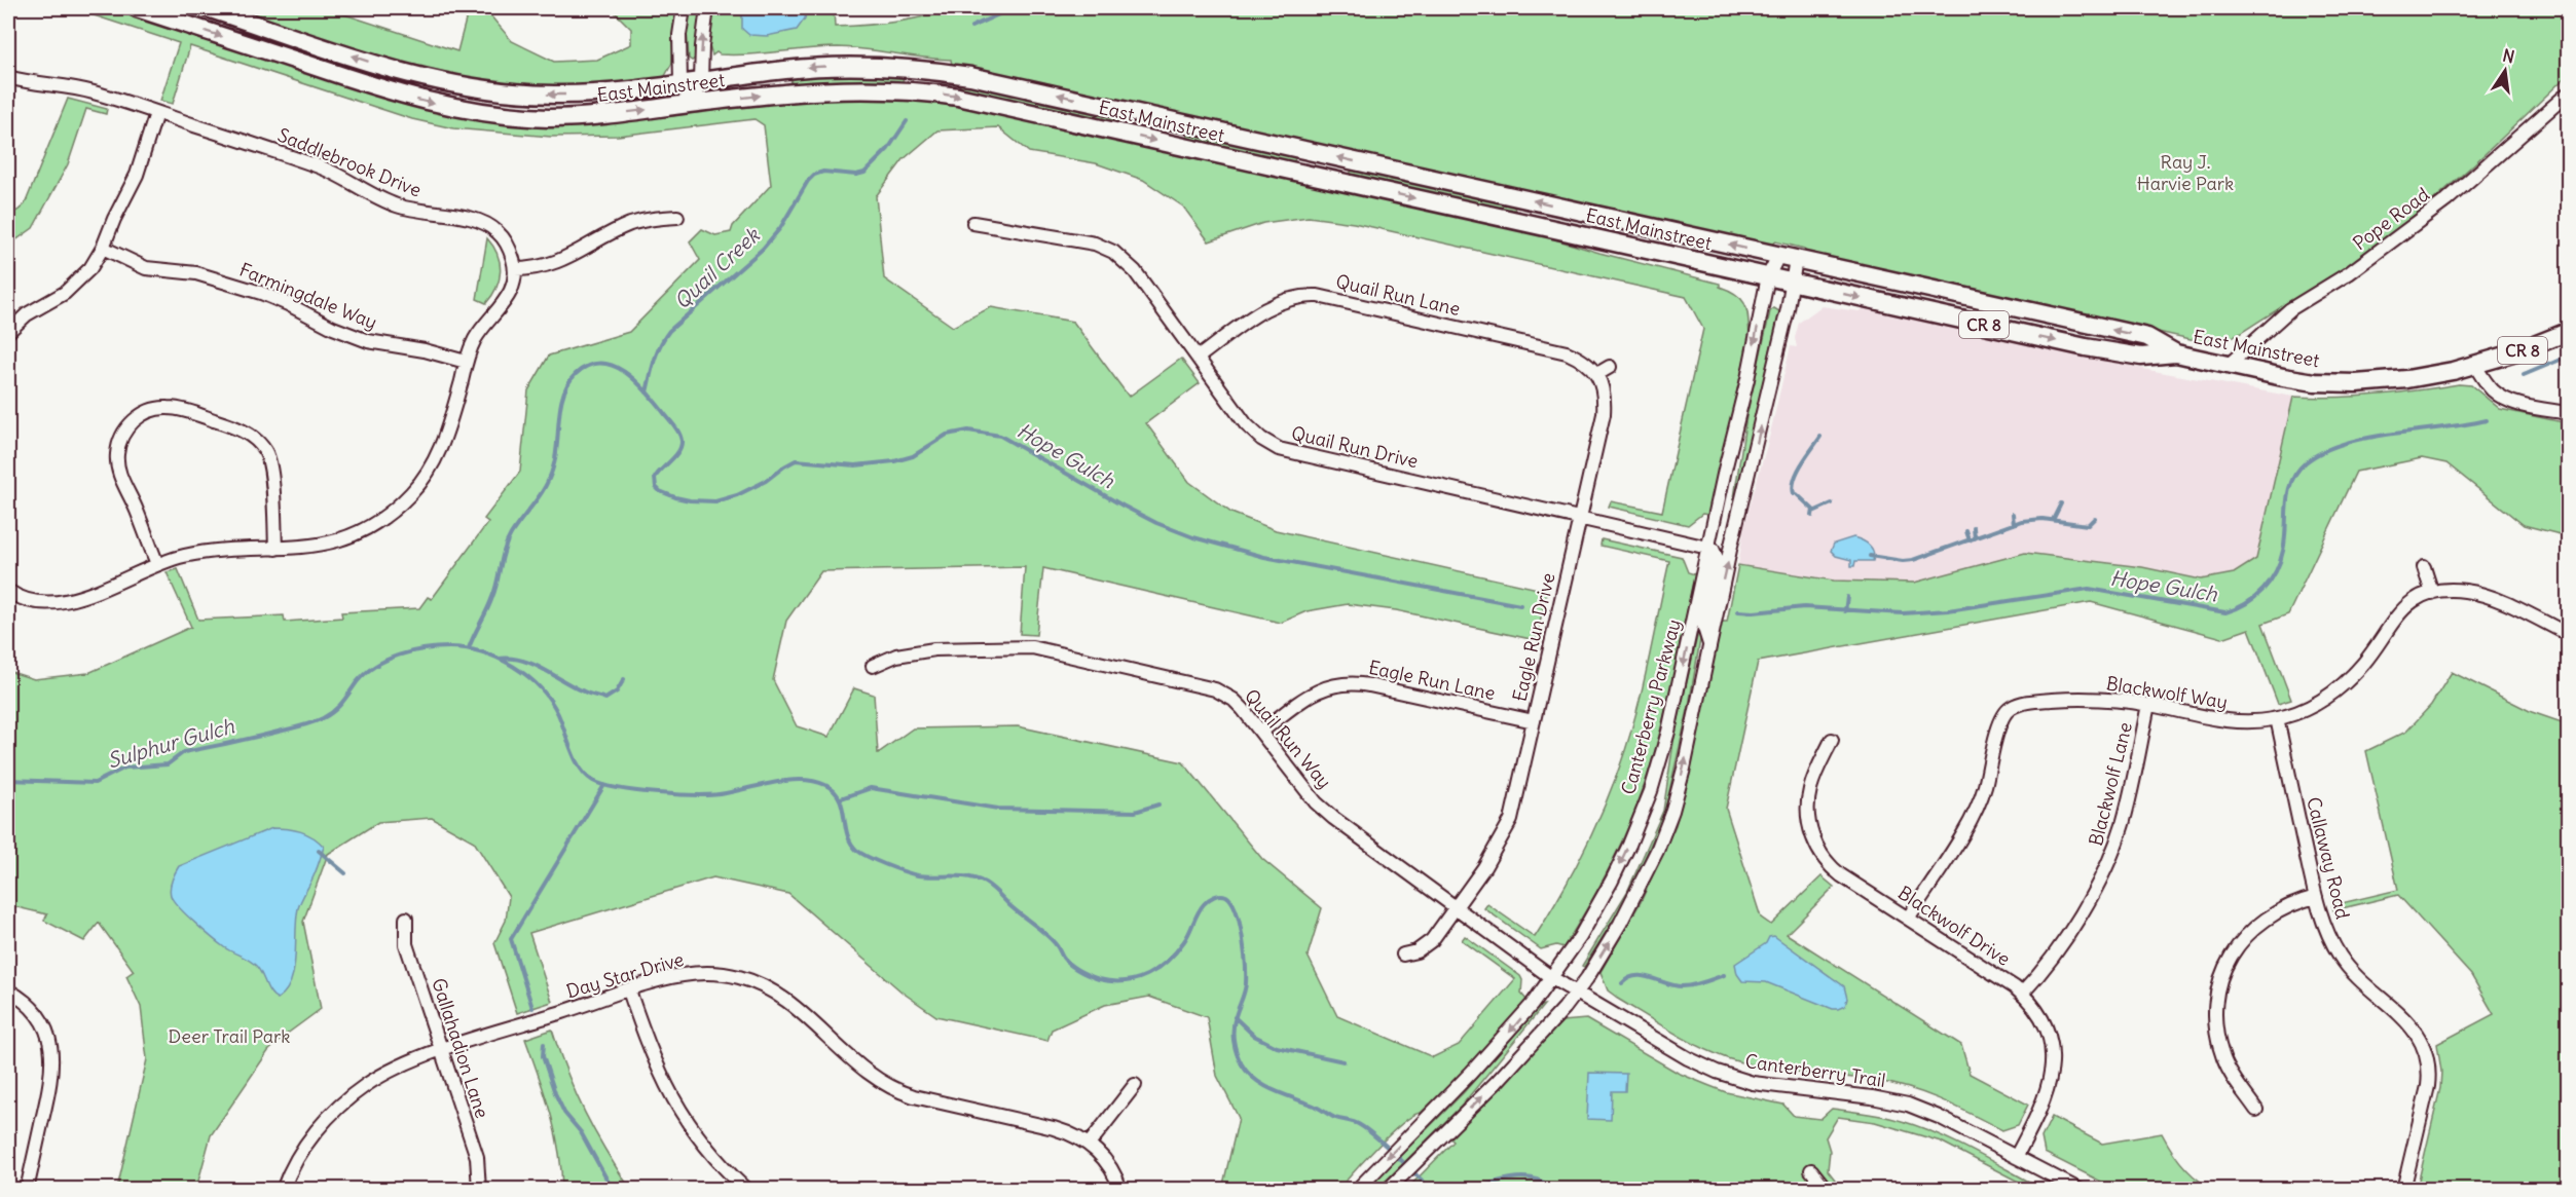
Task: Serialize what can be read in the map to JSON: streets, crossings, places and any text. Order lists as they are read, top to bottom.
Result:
{
  "streets": {
    "main road": ["East Mainstreet", "CR 8"],
    "street": [
      "Saddlebrook Drive",
      "Pope Road",
      "Quail Run Lane",
      "Farmingdale Way",
      "Quail Run Drive",
      "Eagle Run Drive",
      "Eagle Run Lane",
      "Blackwolf Way",
      "Canterberry Parkway",
      "Quail Run Way",
      "Blackwolf Lane",
      "Callaway Road",
      "Blackwolf Drive",
      "Day Star Drive",
      "Gallahadion Lane",
      "Canterberry Trail"
    ]
  },
  "crossings": [
    ["East Mainstreet", "Pope Road"],
    ["East Mainstreet", "CR 8"],
    ["East Mainstreet", "Canterberry Parkway"],
    ["Quail Run Lane", "Quail Run Drive"],
    ["Quail Run Lane", "Eagle Run Drive"],
    ["Quail Run Drive", "Eagle Run Drive"],
    ["Quail Run Drive", "Canterberry Parkway"],
    ["Eagle Run Drive", "Eagle Run Lane"],
    ["Eagle Run Drive", "Quail Run Way"],
    ["Eagle Run Lane", "Quail Run Way"],
    ["Blackwolf Way", "Blackwolf Lane"],
    ["Blackwolf Way", "Callaway Road"],
    ["Blackwolf Way", "Blackwolf Drive"],
    ["Canterberry Parkway", "Quail Run Way"],
    ["Canterberry Parkway", "Canterberry Trail"],
    ["Quail Run Way", "Canterberry Trail"],
    ["Blackwolf Lane", "Blackwolf Drive"],
    ["Blackwolf Drive", "Canterberry Trail"],
    ["Day Star Drive", "Gallahadion Lane"]
  ],
  "water": ["Quail Creek", "Hope Gulch", "Sulphur Gulch"],
  "parks": ["Ray J. Harvie Park", "Deer Trail Park"],
  "north": "top"
}
